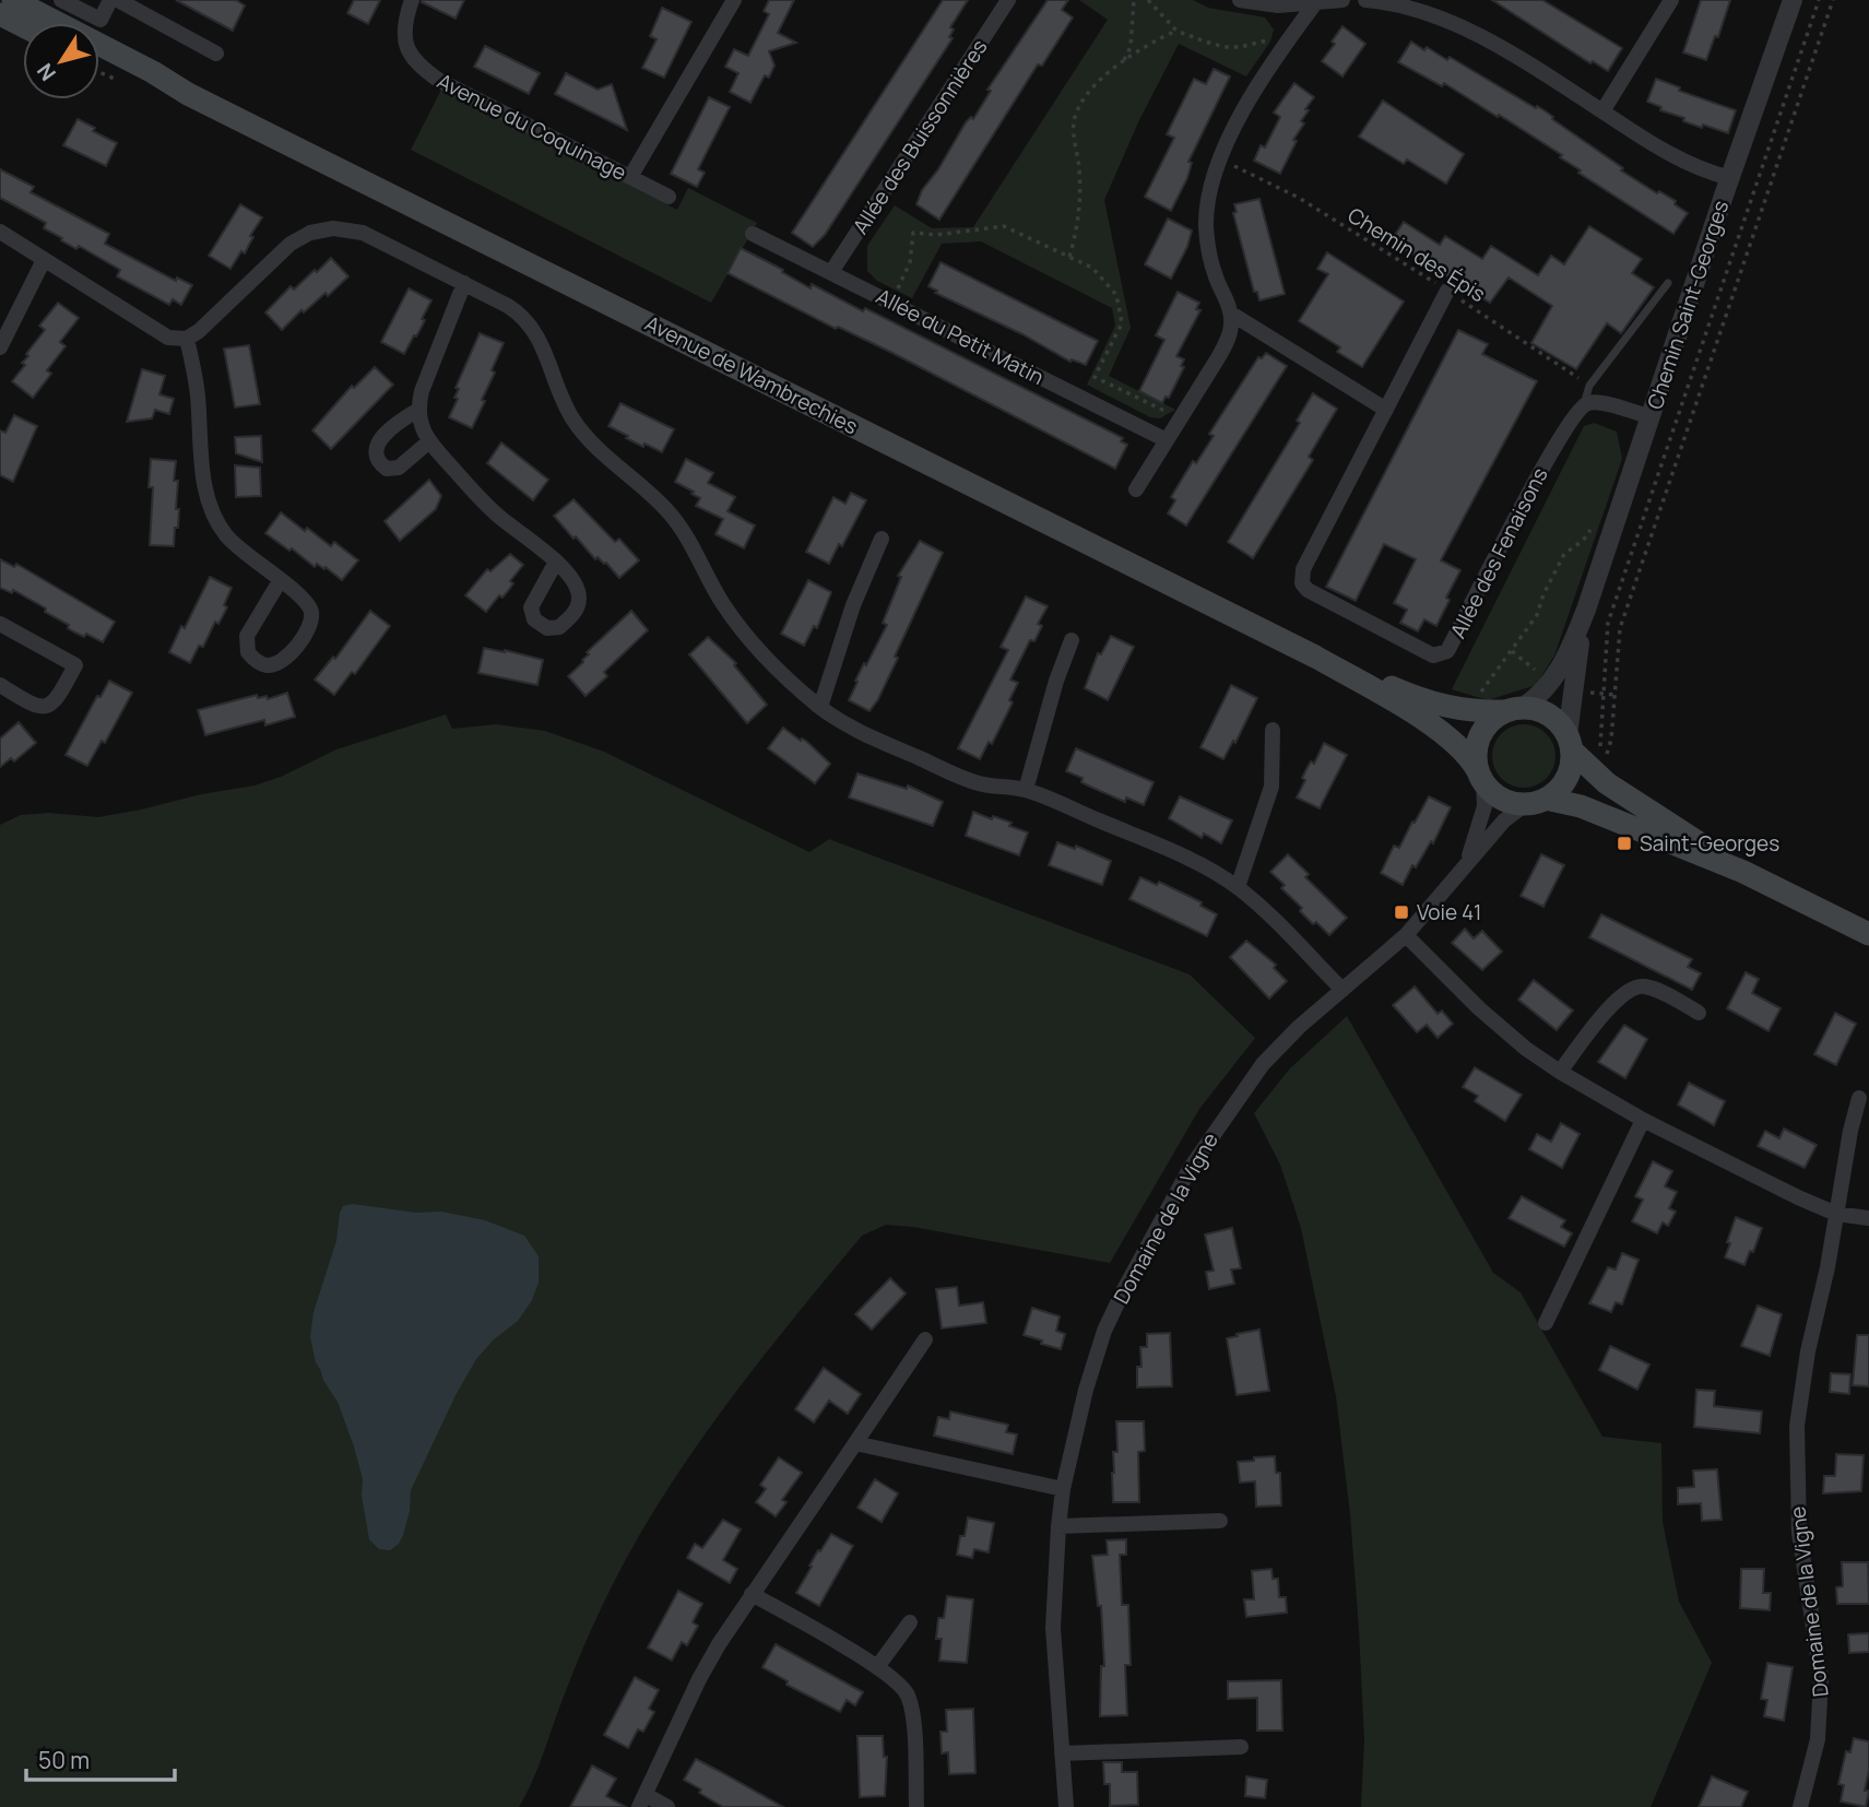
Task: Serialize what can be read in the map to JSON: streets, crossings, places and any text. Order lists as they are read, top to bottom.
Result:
{
  "streets": {
    "main road": ["Avenue de Wambrechies"],
    "street": [
      "Avenue du Coquinage",
      "Allée des Buissonnières",
      "Chemin Saint-Georges",
      "Allée du Petit Matin",
      "Allée des Fenaisons",
      "Domaine de la Vigne"
    ],
    "path": ["Chemin des Épis"]
  },
  "crossings": [
    ["Allée des Buissonnières", "Allée du Petit Matin"],
    ["Chemin des Épis", "Chemin Saint-Georges"],
    ["Chemin des Épis", "Allée des Fenaisons"],
    ["Chemin Saint-Georges", "Avenue de Wambrechies"],
    ["Chemin Saint-Georges", "Allée des Fenaisons"],
    ["Chemin Saint-Georges", "Domaine de la Vigne"],
    ["Avenue de Wambrechies", "Domaine de la Vigne"]
  ],
  "places": {
    "transit": ["Saint-Georges", "Voie 41"]
  },
  "scale_bar": "50 m",
  "north": "bottom left"
}
